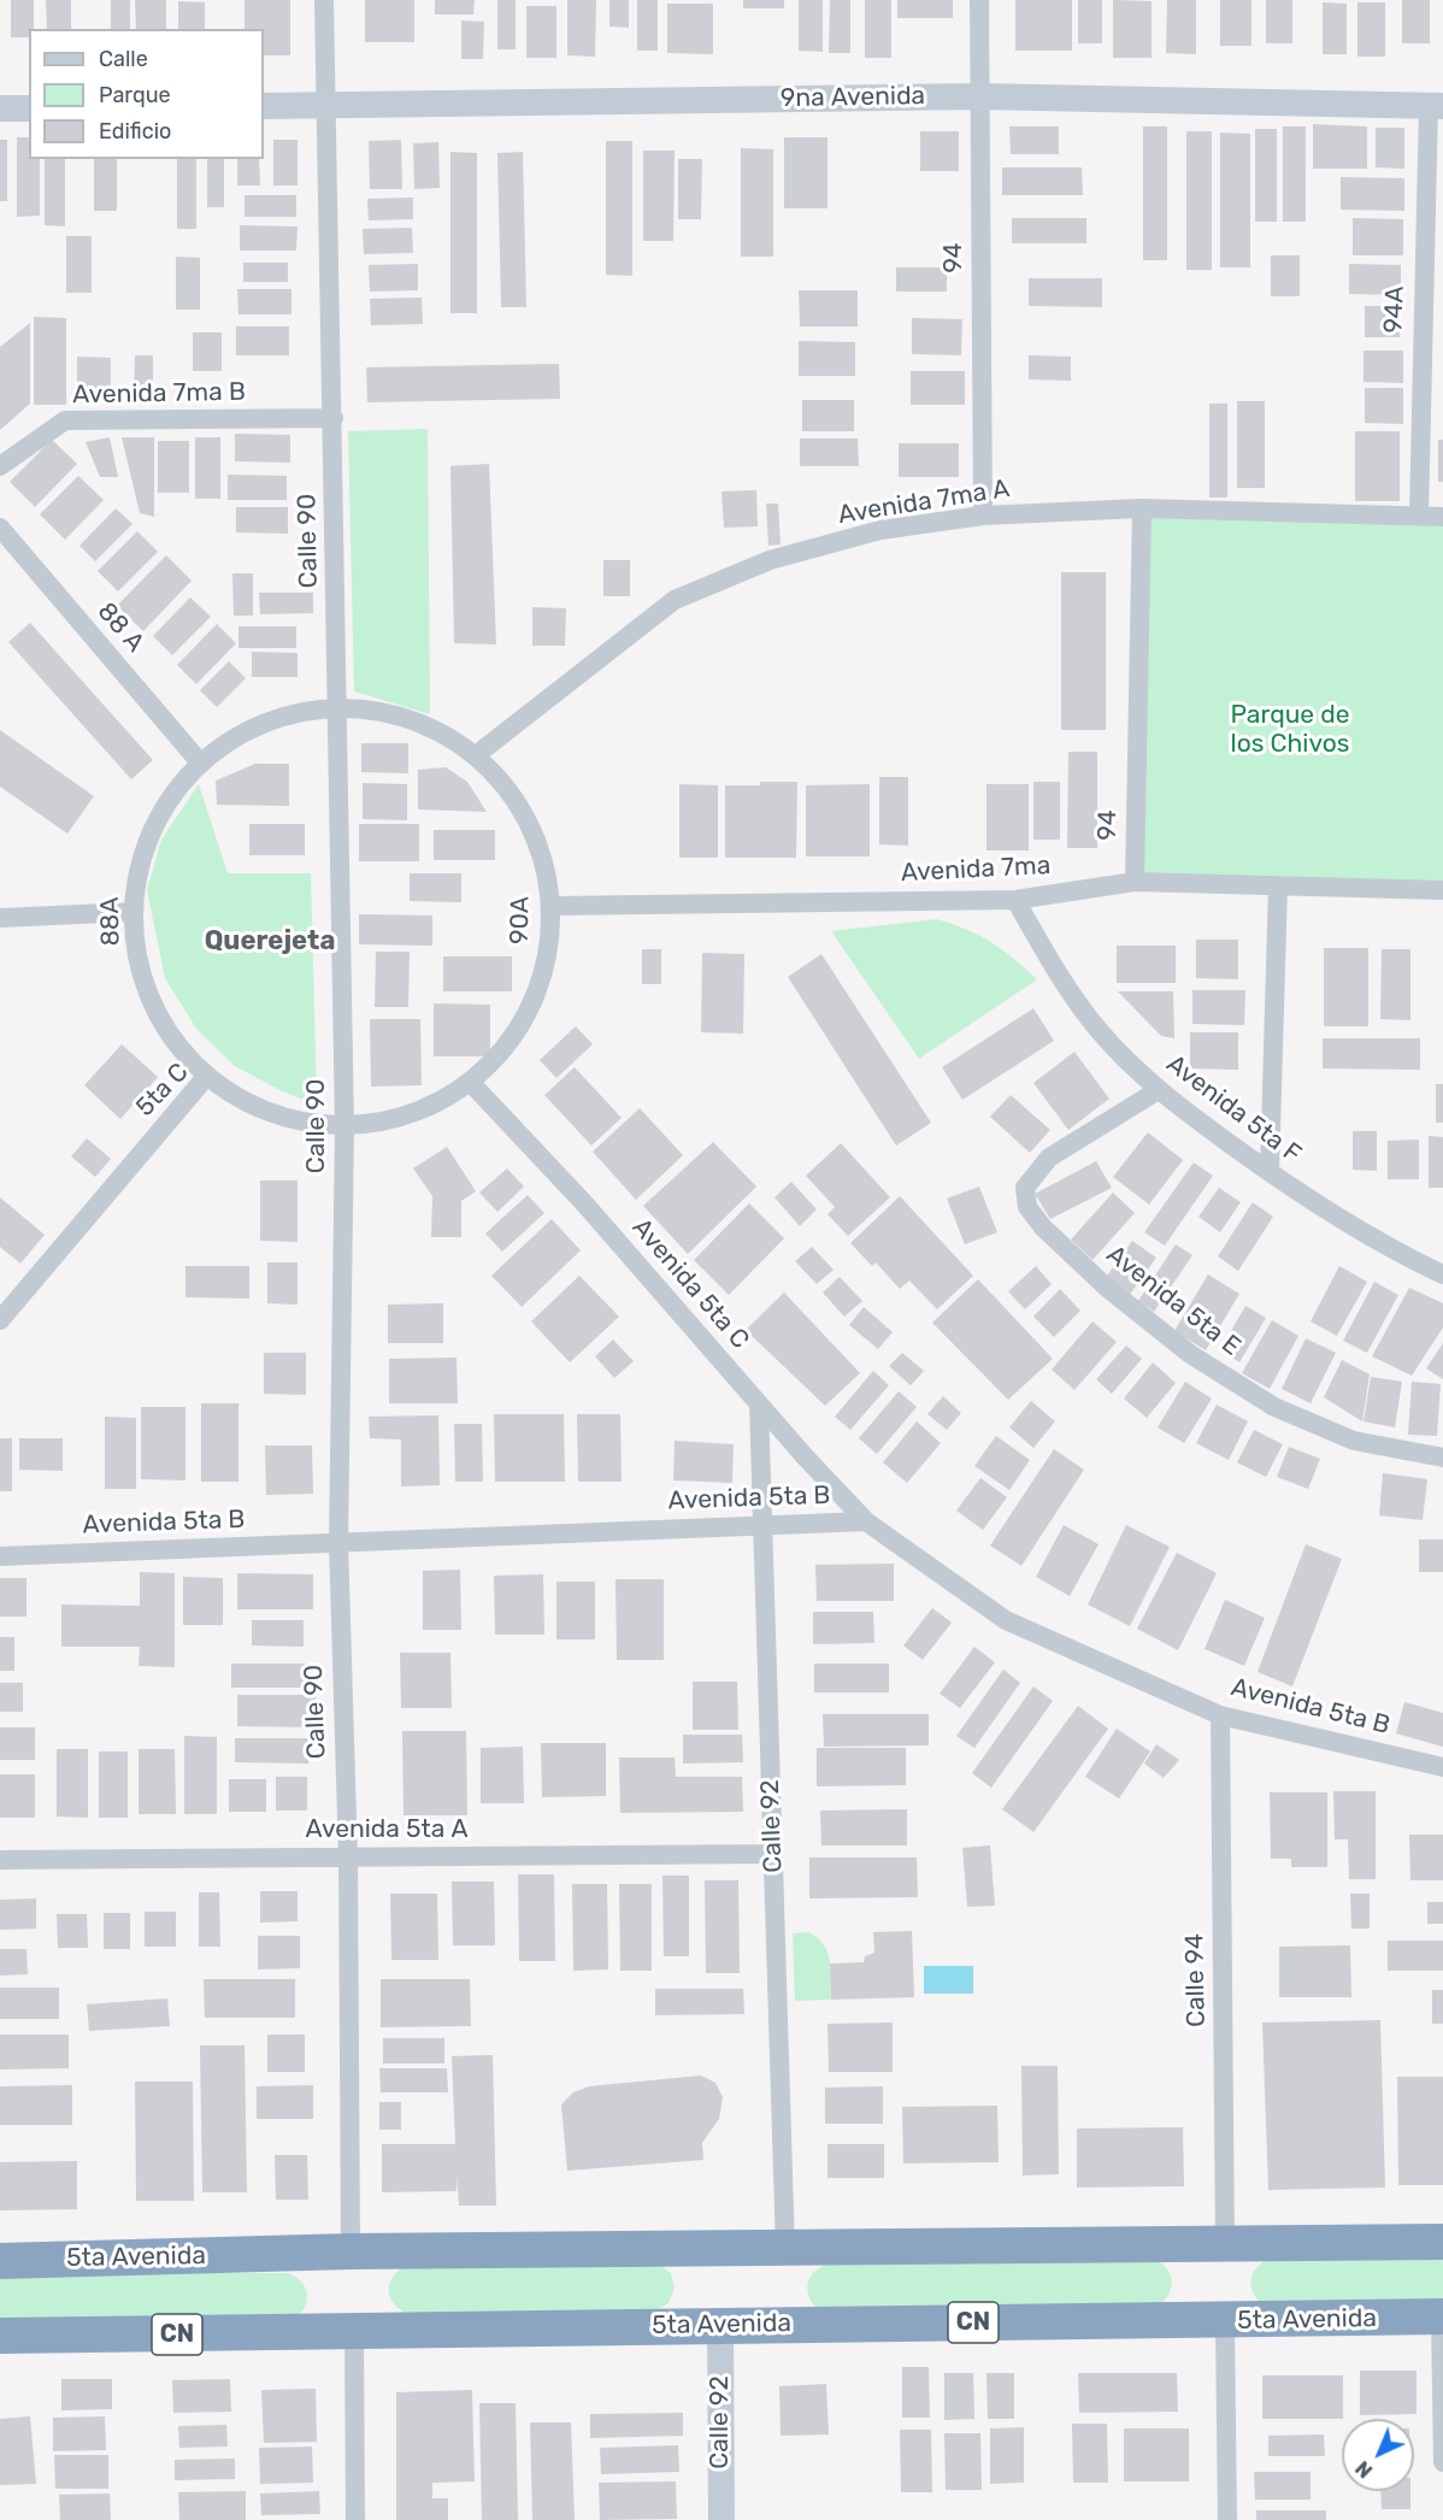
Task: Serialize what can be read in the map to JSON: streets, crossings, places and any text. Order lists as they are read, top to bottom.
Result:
{
  "streets": {
    "highway": ["5ta Avenida", "CN"],
    "main road": ["9na Avenida", "Calle 92"],
    "street": [
      "94",
      "94A",
      "Avenida 7ma B",
      "Avenida 7ma A",
      "Calle 90",
      "88 A",
      "Avenida 7ma",
      "90A",
      "88A",
      "5ta C",
      "Avenida 5ta F",
      "Avenida 5ta C",
      "Avenida 5ta E",
      "Avenida 5ta B",
      "Avenida 5ta A",
      "Calle 94"
    ]
  },
  "crossings": [
    ["9na Avenida", "94"],
    ["9na Avenida", "94A"],
    ["9na Avenida", "Calle 90"],
    ["94", "Avenida 7ma A"],
    ["94", "Avenida 7ma"],
    ["94A", "Avenida 7ma A"],
    ["Avenida 7ma B", "Calle 90"],
    ["Avenida 7ma A", "90A"],
    ["Calle 90", "90A"],
    ["Calle 90", "88A"],
    ["Calle 90", "5ta C"],
    ["Calle 90", "Avenida 5ta B"],
    ["Calle 90", "Avenida 5ta A"],
    ["Calle 90", "5ta Avenida"],
    ["88 A", "88A"],
    ["Avenida 7ma", "90A"],
    ["Avenida 7ma", "Avenida 5ta F"],
    ["90A", "88A"],
    ["90A", "5ta C"],
    ["90A", "Avenida 5ta C"],
    ["88A", "5ta C"],
    ["5ta C", "Avenida 5ta C"],
    ["Avenida 5ta F", "Avenida 5ta E"],
    ["Avenida 5ta C", "Avenida 5ta B"],
    ["Avenida 5ta C", "Calle 92"],
    ["Avenida 5ta B", "Calle 92"],
    ["Avenida 5ta B", "Calle 94"],
    ["Calle 92", "Avenida 5ta A"],
    ["Calle 92", "5ta Avenida"],
    ["Calle 94", "5ta Avenida"]
  ],
  "districts": ["Querejeta"],
  "parks": ["Parque de los Chivos"],
  "legend": ["Calle", "Parque", "Edificio"],
  "north": "bottom left"
}
